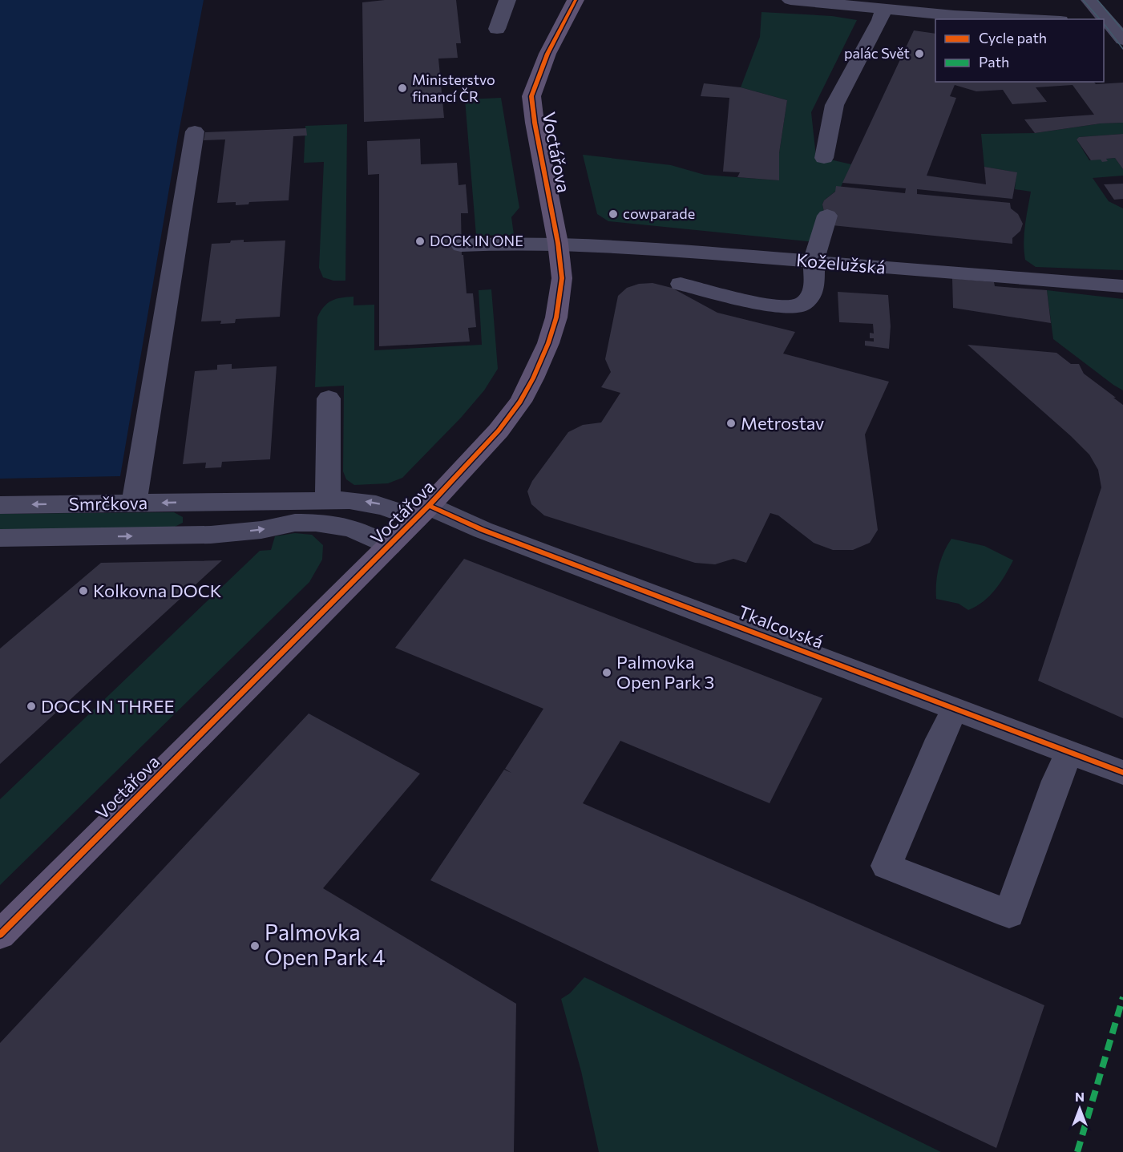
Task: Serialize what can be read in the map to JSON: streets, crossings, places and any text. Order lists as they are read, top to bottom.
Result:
{
  "streets": {
    "main road": ["Voctářova"],
    "street": ["Koželužská", "Smrčkova", "Tkalcovská"]
  },
  "crossings": [
    ["Voctářova", "Koželužská"],
    ["Voctářova", "Smrčkova"],
    ["Voctářova", "Tkalcovská"],
    ["Smrčkova", "Tkalcovská"]
  ],
  "places": [
    "palác Svět",
    "Ministerstvo financí ČR",
    "cowparade",
    "DOCK IN ONE",
    "Metrostav",
    "Kolkovna DOCK",
    "Palmovka Open Park 3",
    "DOCK IN THREE",
    "Palmovka Open Park 4"
  ],
  "legend": ["Cycle path", "Path"],
  "north": "top"
}
